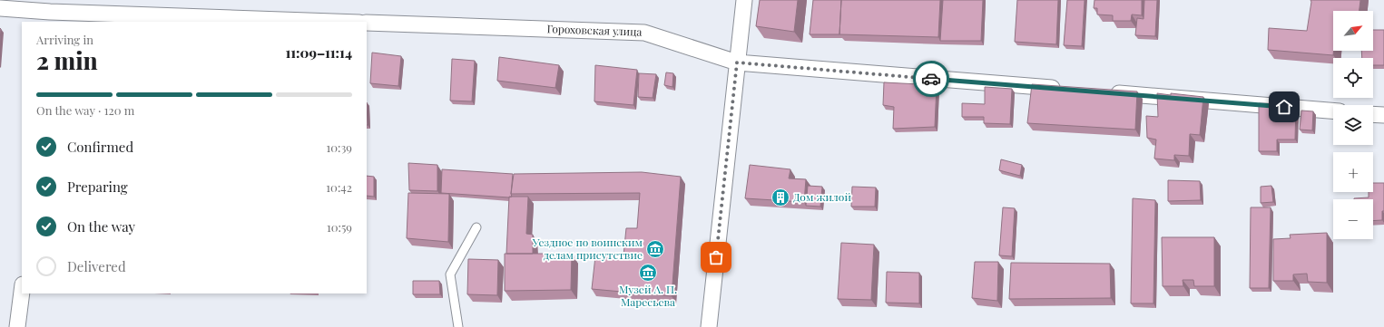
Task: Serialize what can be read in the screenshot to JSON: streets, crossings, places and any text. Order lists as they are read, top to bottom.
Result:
{
  "streets": {
    "street": ["Гороховская улица"]
  },
  "places": {
    "building": ["Дом жилой"],
    "museum": ["Уездное по воинским делам присутствие", "Музей А. П. Маресьева"]
  },
  "north": "top right",
  "page": {
    "map_buttons": ["+", "−"],
    "heading": ["2 min", "Arriving in", "11:09–11:14"],
    "bar": "On the way · 120 m",
    "list": [
      ["Confirmed", "10:39"],
      ["Preparing", "10:42"],
      ["On the way", "10:59"],
      "Delivered"
    ]
  }
}
